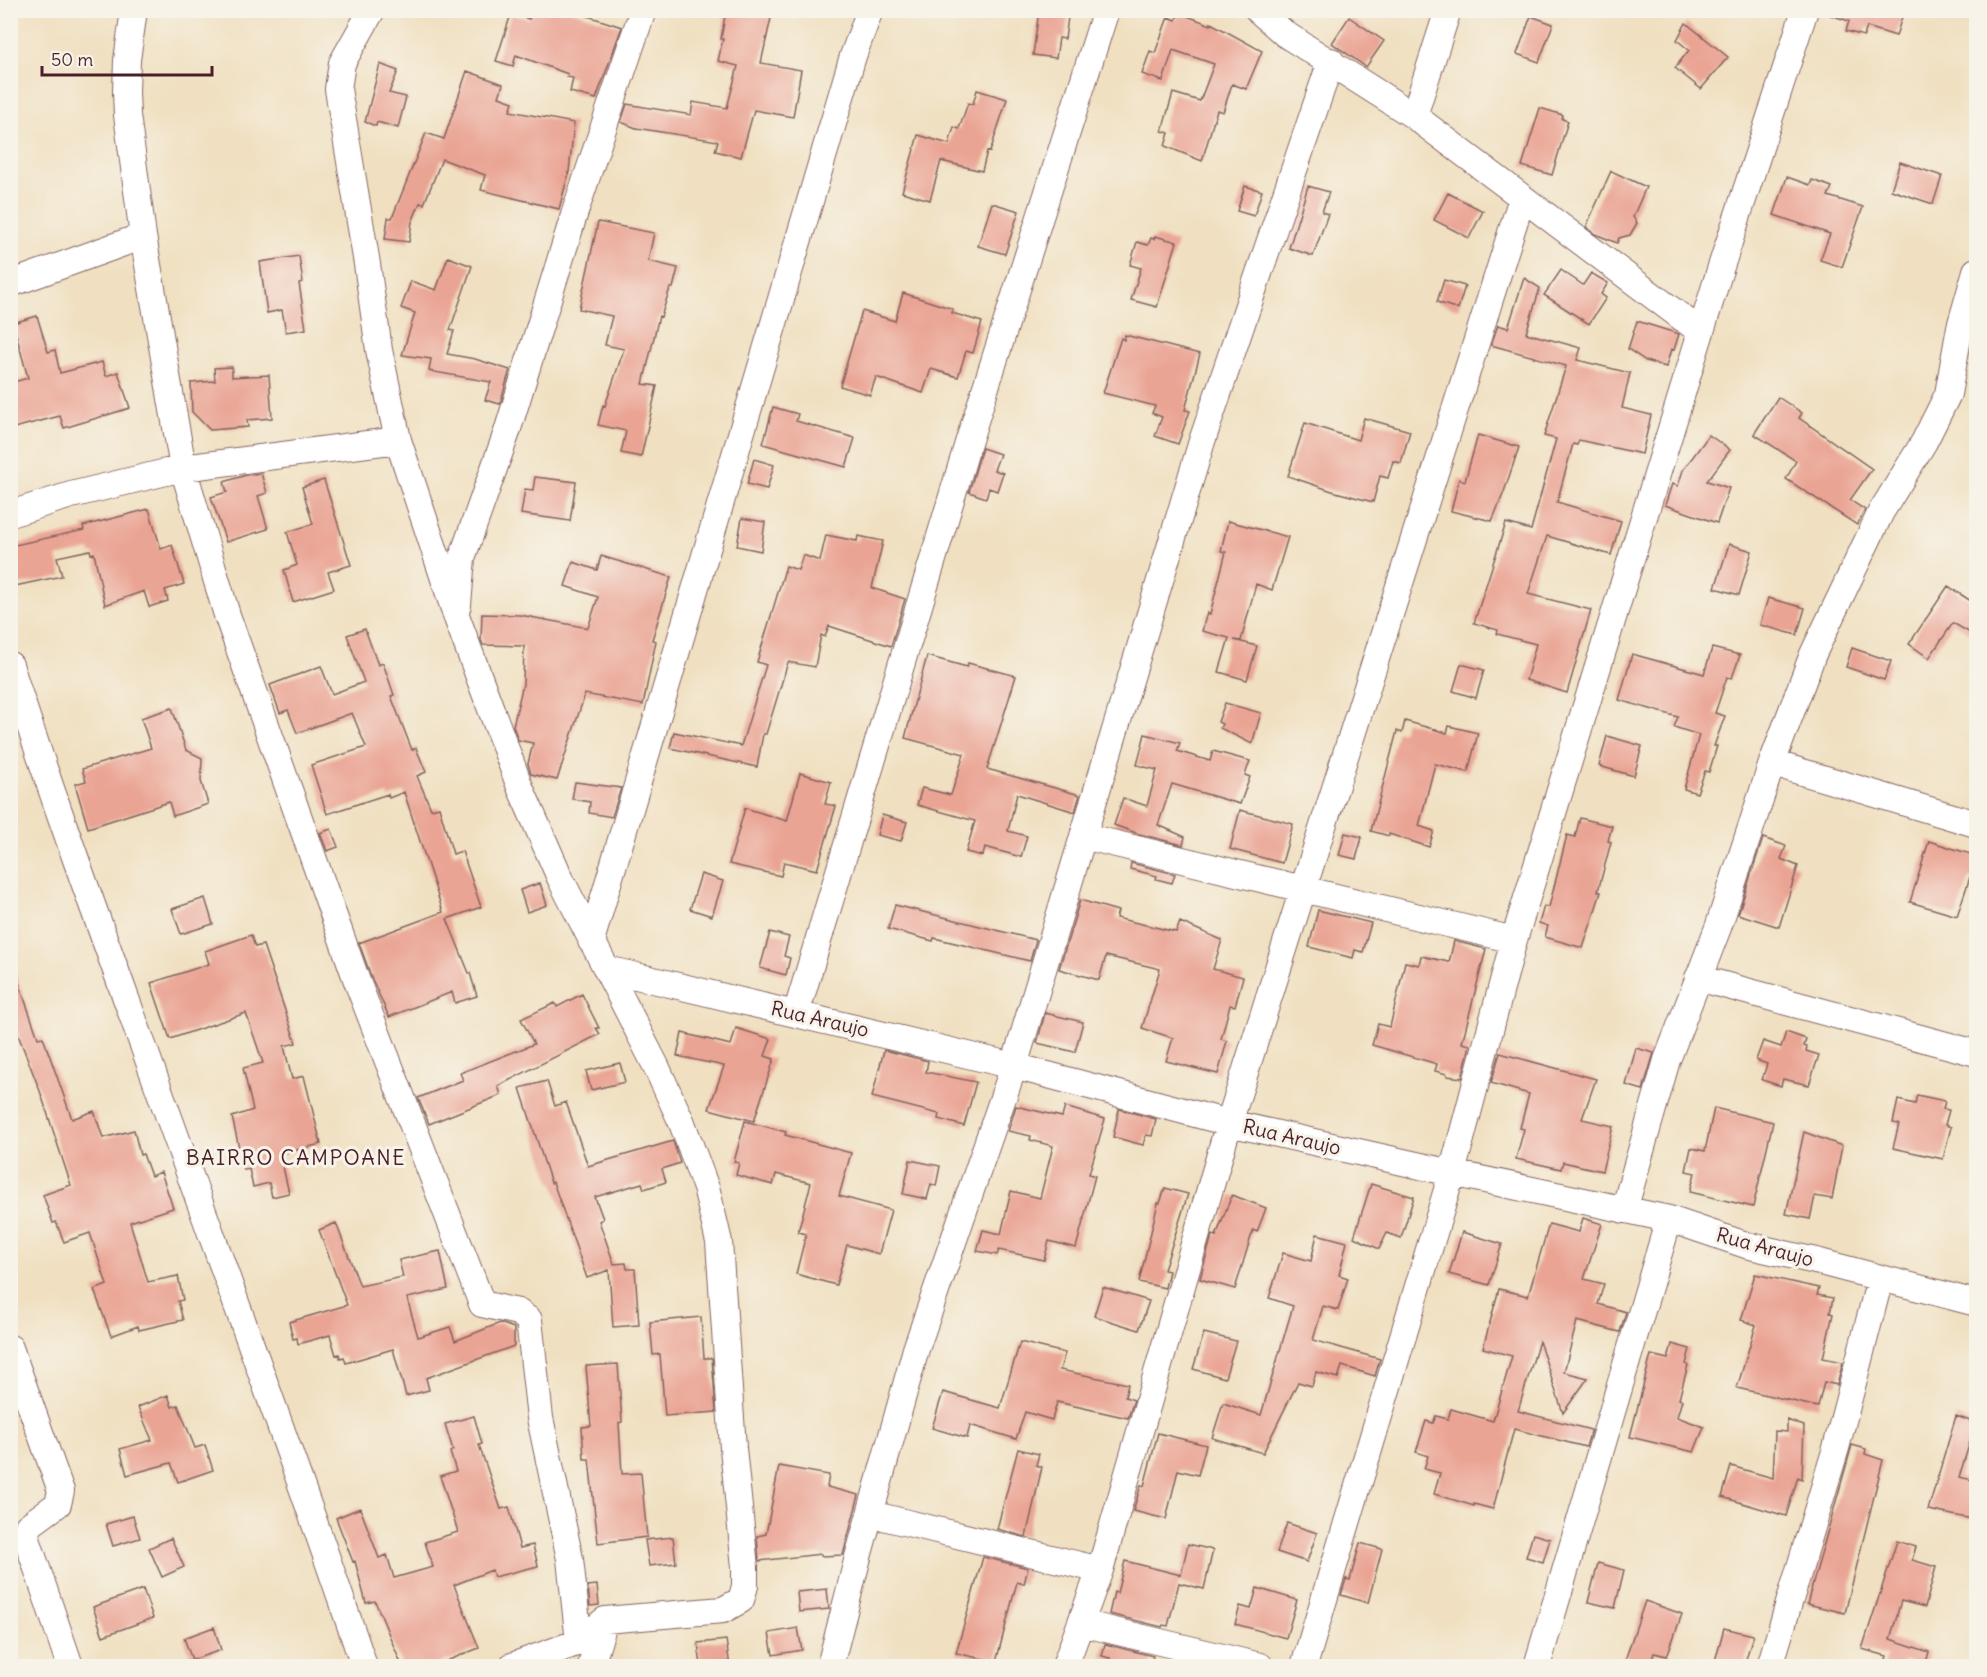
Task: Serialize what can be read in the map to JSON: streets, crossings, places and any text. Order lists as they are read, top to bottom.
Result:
{
  "streets": {
    "street": ["Rua Araujo"]
  },
  "districts": ["BAIRRO CAMPOANE"],
  "scale_bar": "50 m"
}
